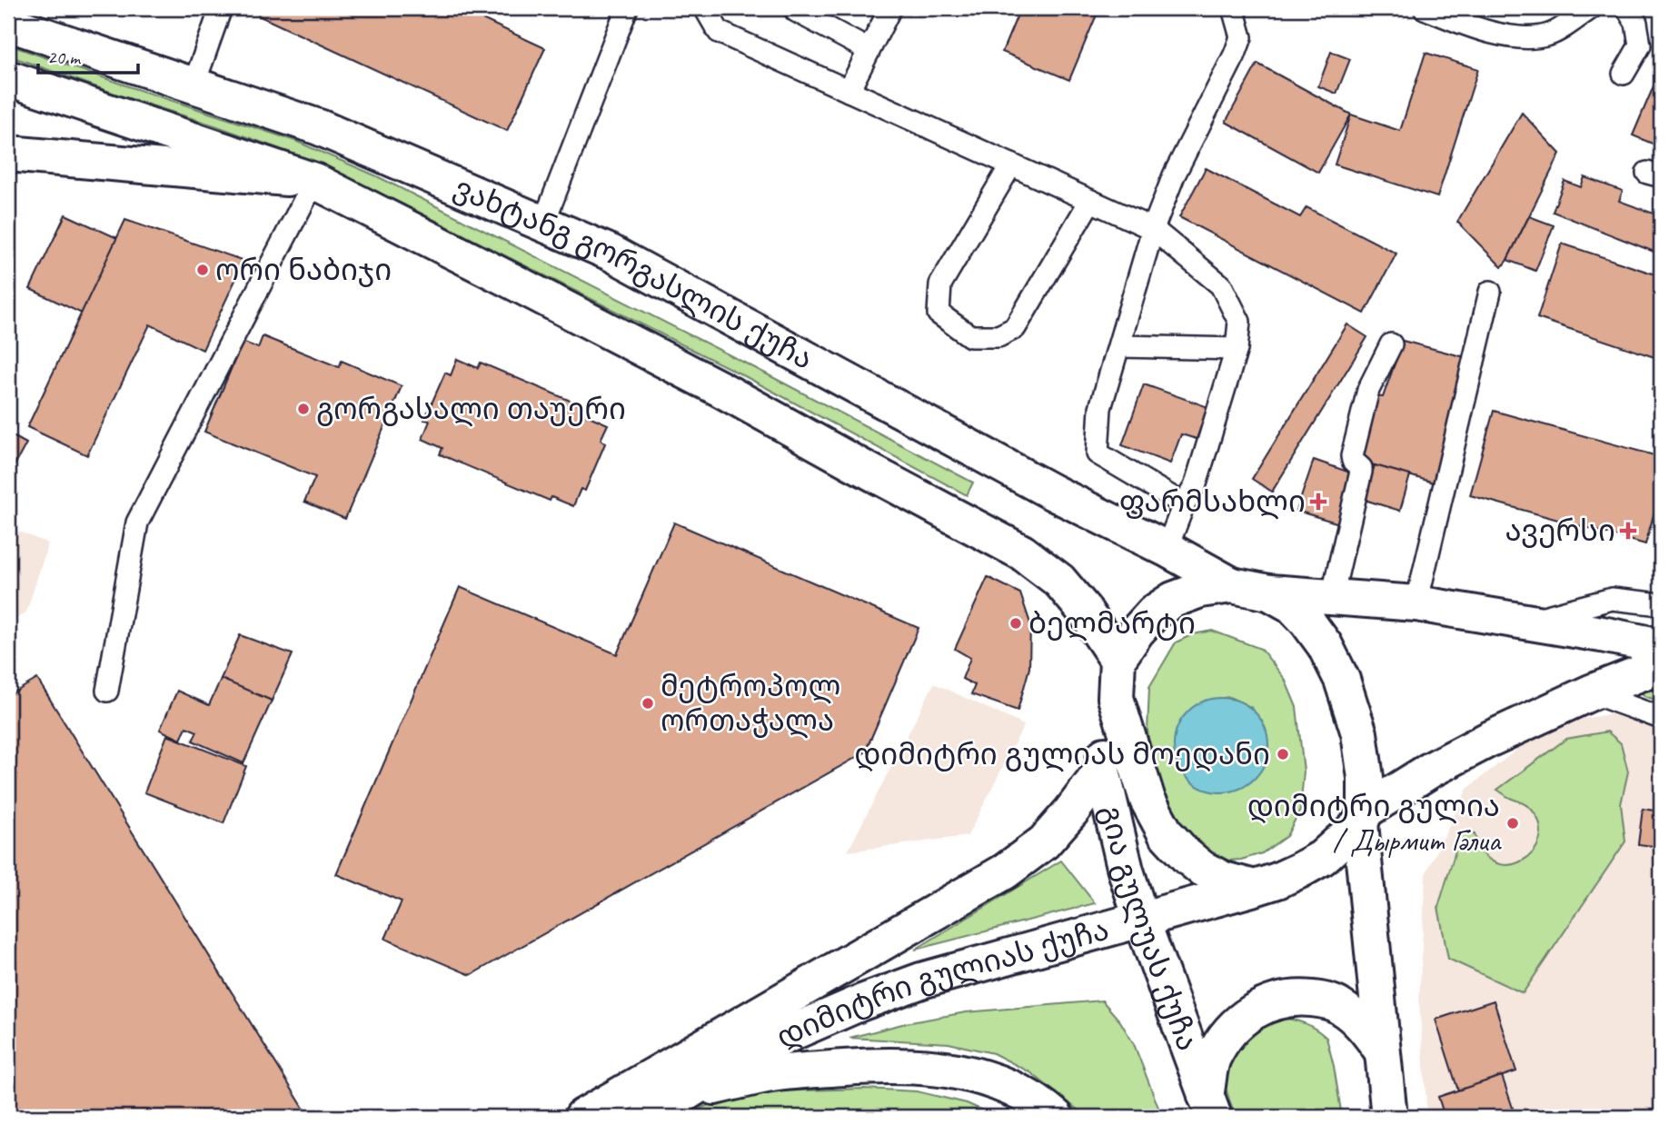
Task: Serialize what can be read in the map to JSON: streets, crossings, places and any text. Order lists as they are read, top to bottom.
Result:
{
  "streets": {
    "main road": ["ვახტანგ გორგასლის ქუჩა", "გია გულუას ქუჩა", "დიმიტრი გულიას ქუჩა"]
  },
  "crossings": [
    ["გია გულუას ქუჩა", "დიმიტრი გულიას ქუჩა"]
  ],
  "places": {
    "other": [
      "ორი ნაბიჯი",
      "გორგასალი თაუერი",
      "ბელმარტი",
      "მეტროპოლ ორთაჭალა",
      "დიმიტრი გულიას მოედანი",
      "დიმიტრი გულია / Дырмит Гәлиа"
    ],
    "health": ["ფარმსახლი", "ავერსი"]
  },
  "scale_bar": "20 m"
}
